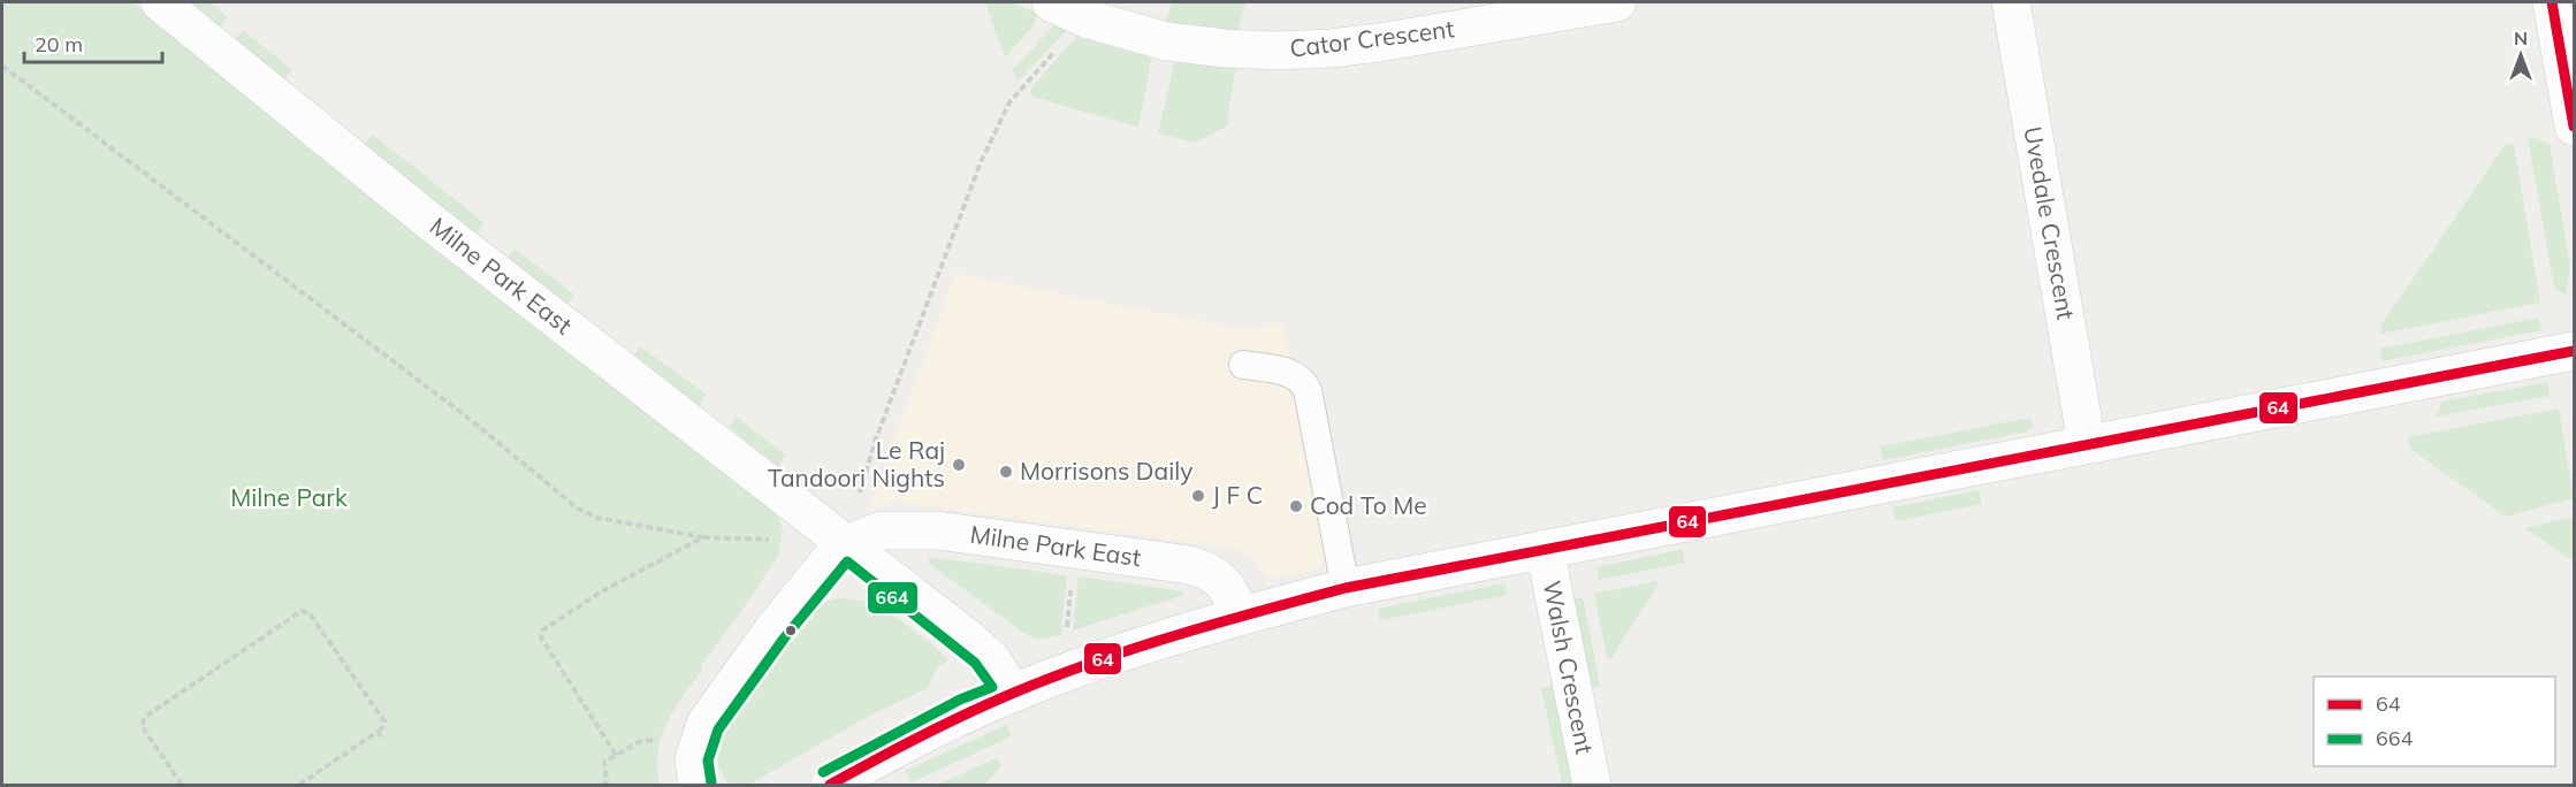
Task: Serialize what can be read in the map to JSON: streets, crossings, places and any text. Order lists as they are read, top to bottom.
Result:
{
  "streets": {
    "street": [
      "Cator Crescent",
      "Uvedale Crescent",
      "Milne Park East",
      "Walsh Crescent"
    ]
  },
  "parks": ["Milne Park"],
  "places": [
    "Le Raj Tandoori Nights",
    "Morrisons Daily",
    "J F C",
    "Cod To Me"
  ],
  "lines": ["transit line 64", "transit line 664"],
  "legend": ["64", "664"],
  "scale_bar": "20 m",
  "north": "top"
}
